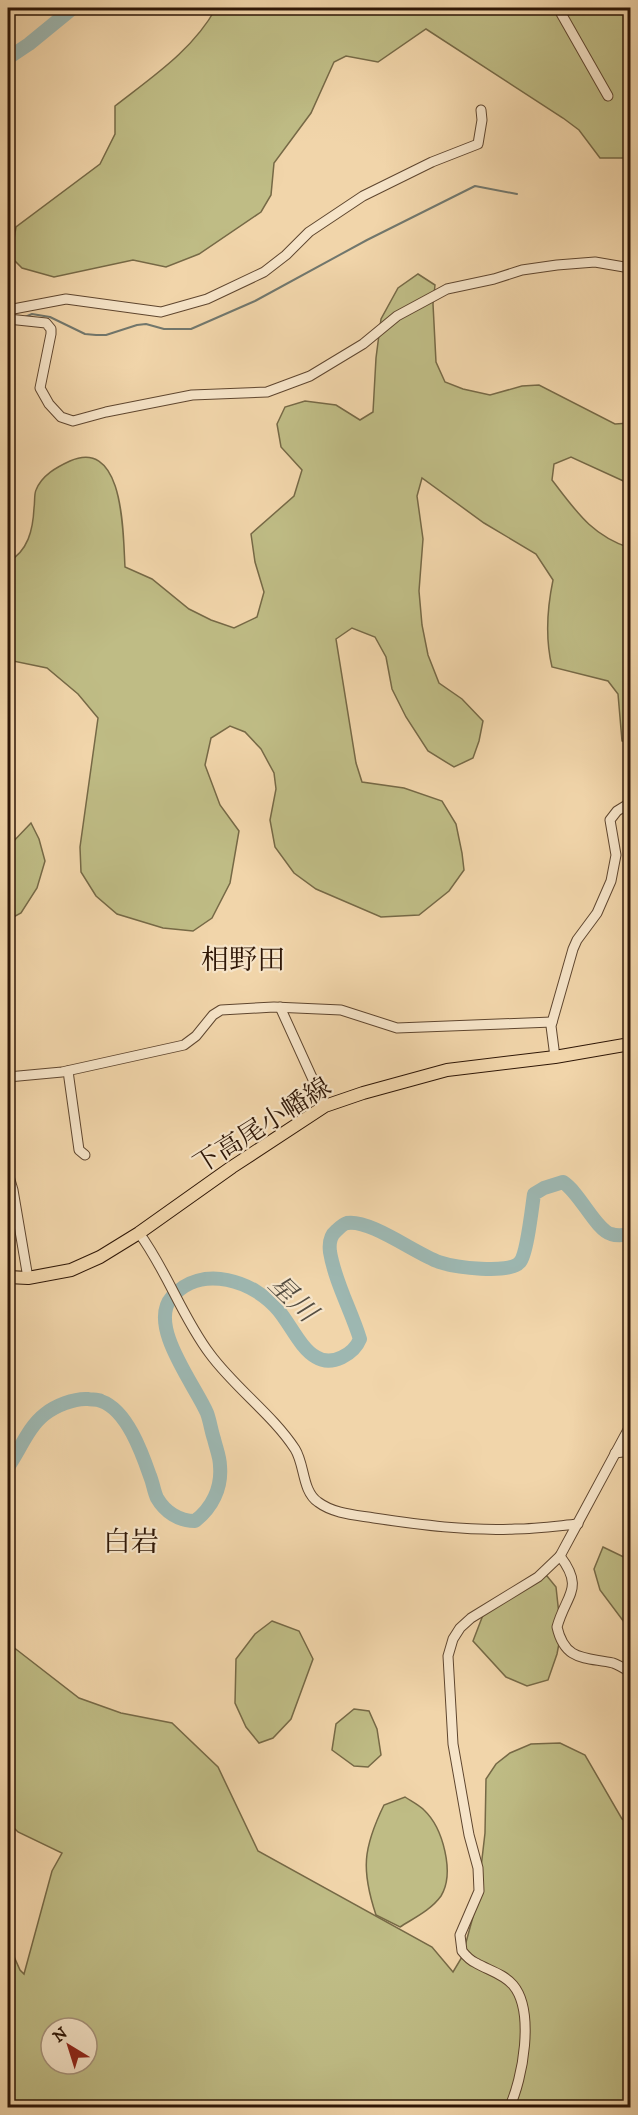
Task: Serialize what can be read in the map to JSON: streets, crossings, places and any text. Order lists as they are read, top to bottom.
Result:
{
  "streets": {
    "main road": ["下高尾小幡線"]
  },
  "districts": ["相野田", "白岩"],
  "water": ["星川"],
  "north": "top left"
}
